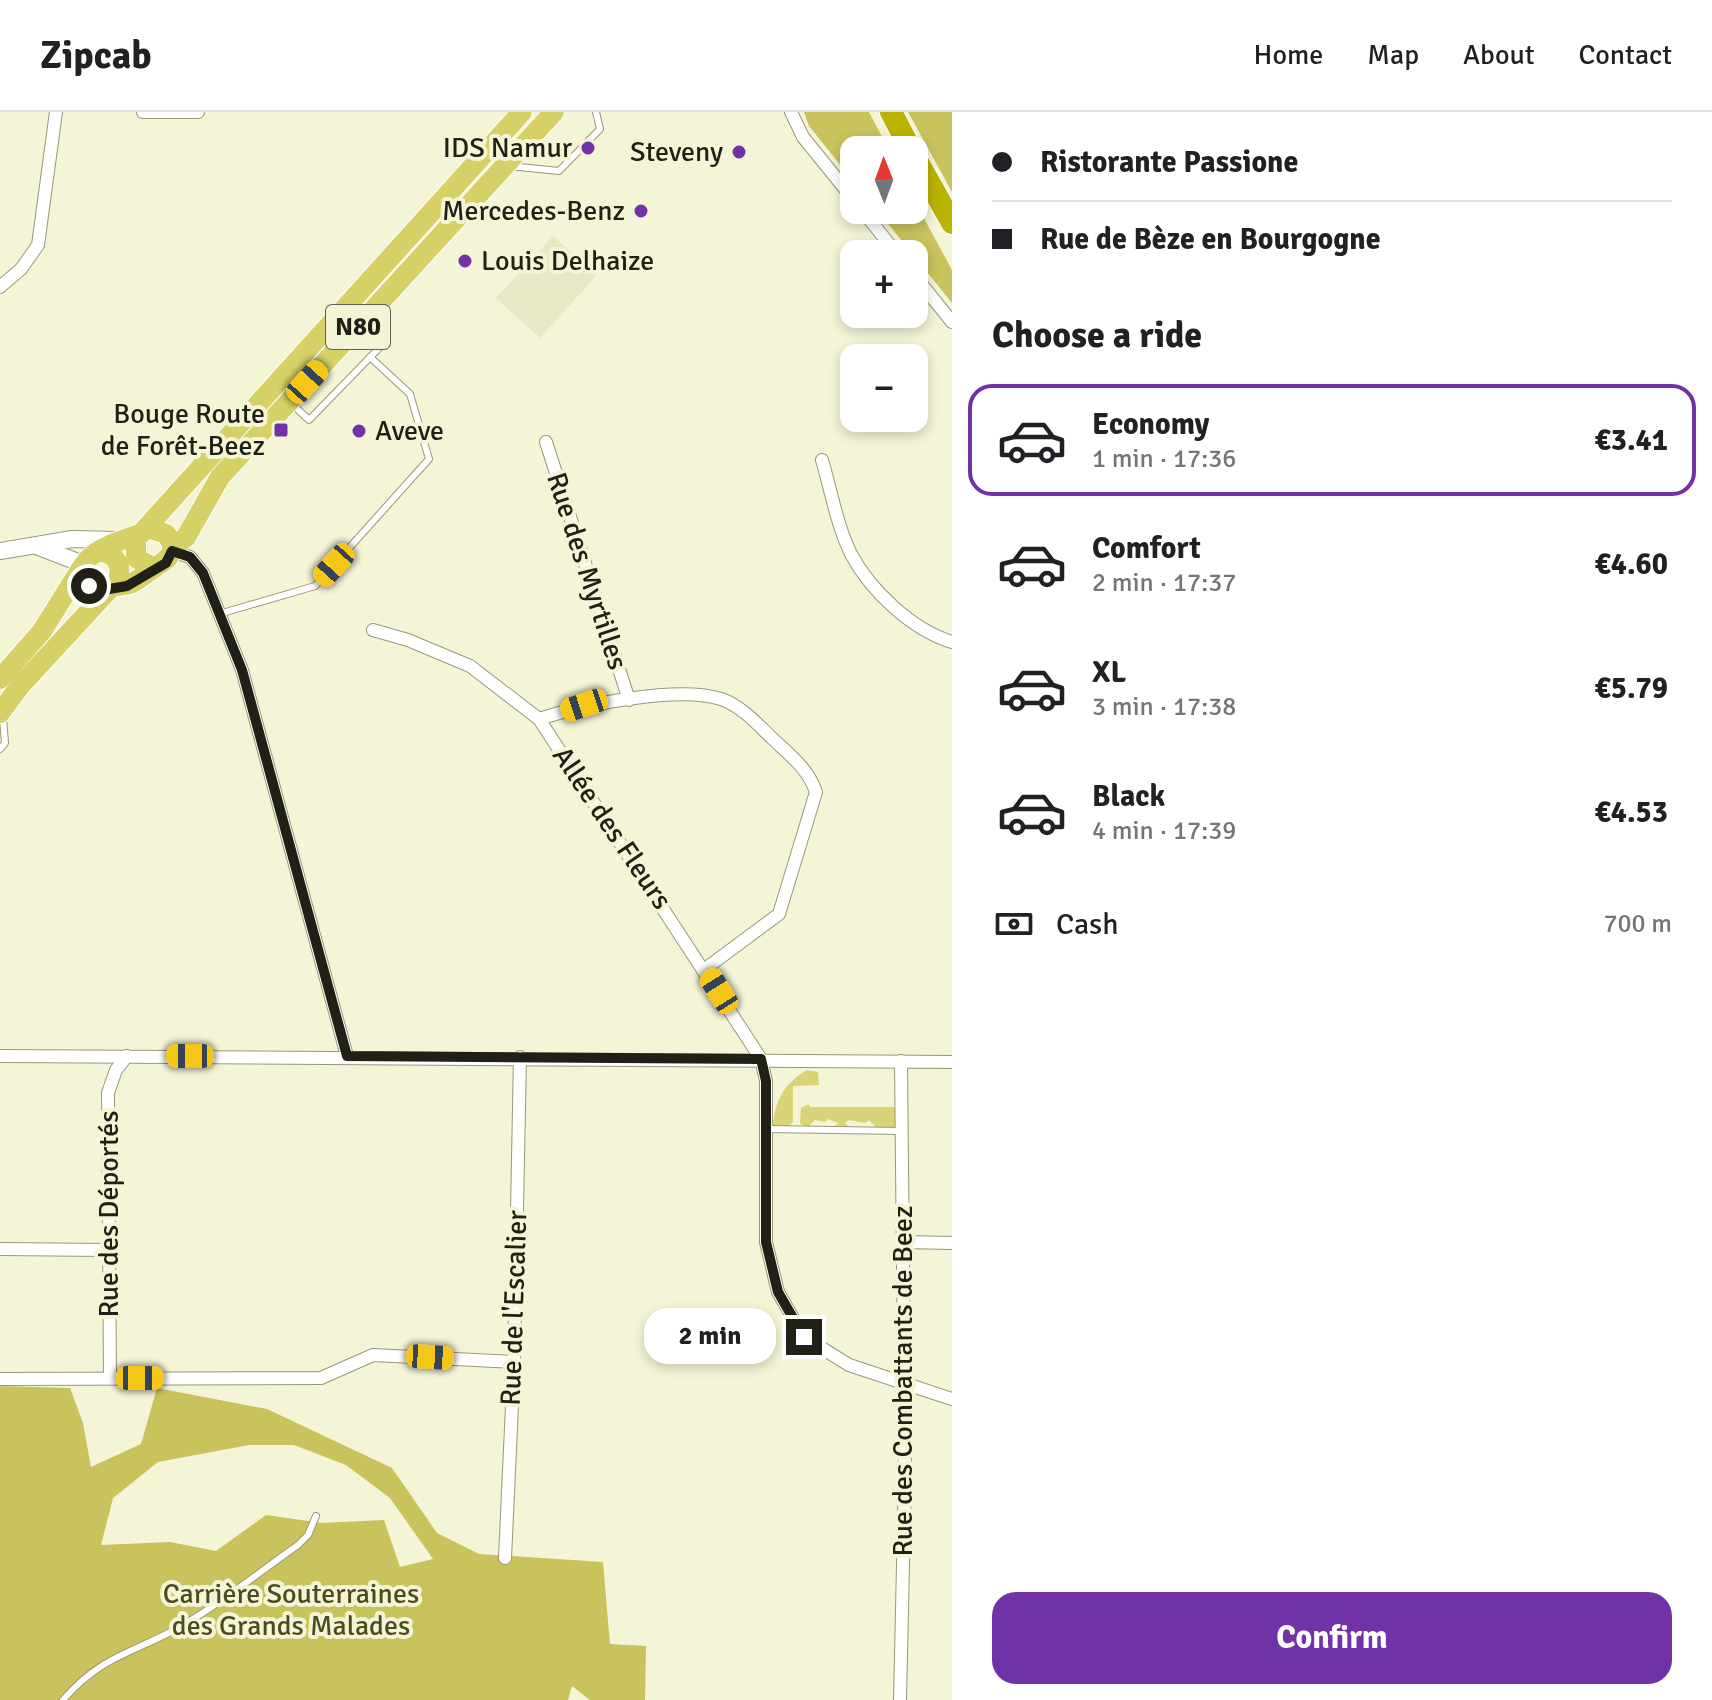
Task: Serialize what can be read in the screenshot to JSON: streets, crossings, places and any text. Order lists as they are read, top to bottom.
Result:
{
  "streets": {
    "main road": ["N80"],
    "street": [
      "Rue des Myrtilles",
      "Allée des Fleurs",
      "Rue des Déportés",
      "Rue de l'Escalier",
      "Rue des Combattants de Beez"
    ]
  },
  "parks": ["Carrière Souterraines des Grands Malades"],
  "places": {
    "other": [
      "IDS Namur",
      "Steveny",
      "Mercedes-Benz",
      "Louis Delhaize",
      "Aveve"
    ],
    "transit": ["Bouge Route de Forêt-Beez"]
  },
  "north": "top",
  "page": {
    "header": "Zipcab",
    "nav": [
      "Home",
      "Map",
      "About",
      "Contact"
    ],
    "banner": ["Ristorante Passione", "Rue de Bèze en Bourgogne"],
    "map_buttons": ["+", "−"],
    "heading": "Choose a ride",
    "list": [
      {
        "name": "Economy",
        "note": "1 min · 17:36",
        "value": "€3.41"
      },
      {
        "name": "Comfort",
        "note": "2 min · 17:37",
        "value": "€4.60"
      },
      {
        "name": "XL",
        "note": "3 min · 17:38",
        "value": "€5.79"
      },
      {
        "name": "Black",
        "note": "4 min · 17:39",
        "value": "€4.53"
      }
    ],
    "pay": ["Cash", "700 m"],
    "bubble": "2 min",
    "buttons": "Confirm"
  }
}
